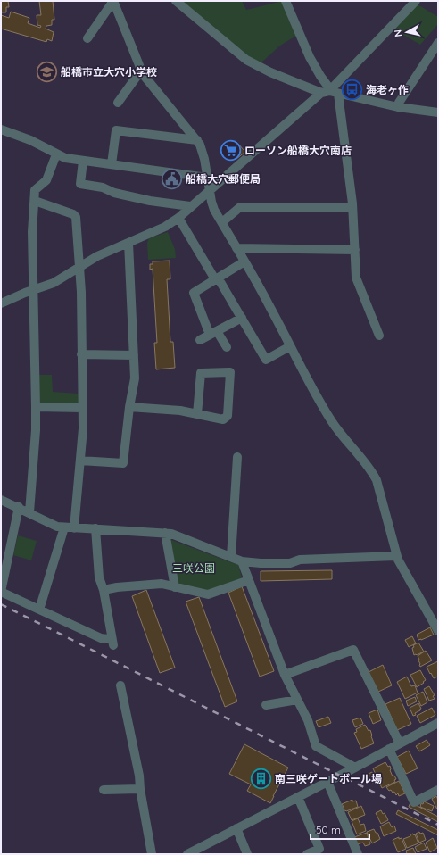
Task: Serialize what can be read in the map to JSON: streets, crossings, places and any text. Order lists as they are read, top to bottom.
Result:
{
  "parks": ["三咲公園"],
  "places": {
    "school or university": ["船橋市立大穴小学校"],
    "bus stop": ["海老ヶ作"],
    "supermarket": ["ローソン船橋大穴南店"],
    "public building": ["船橋大穴郵便局"],
    "building": ["南三咲ゲートボール場"]
  },
  "scale_bar": "50 m",
  "north": "left"
}
